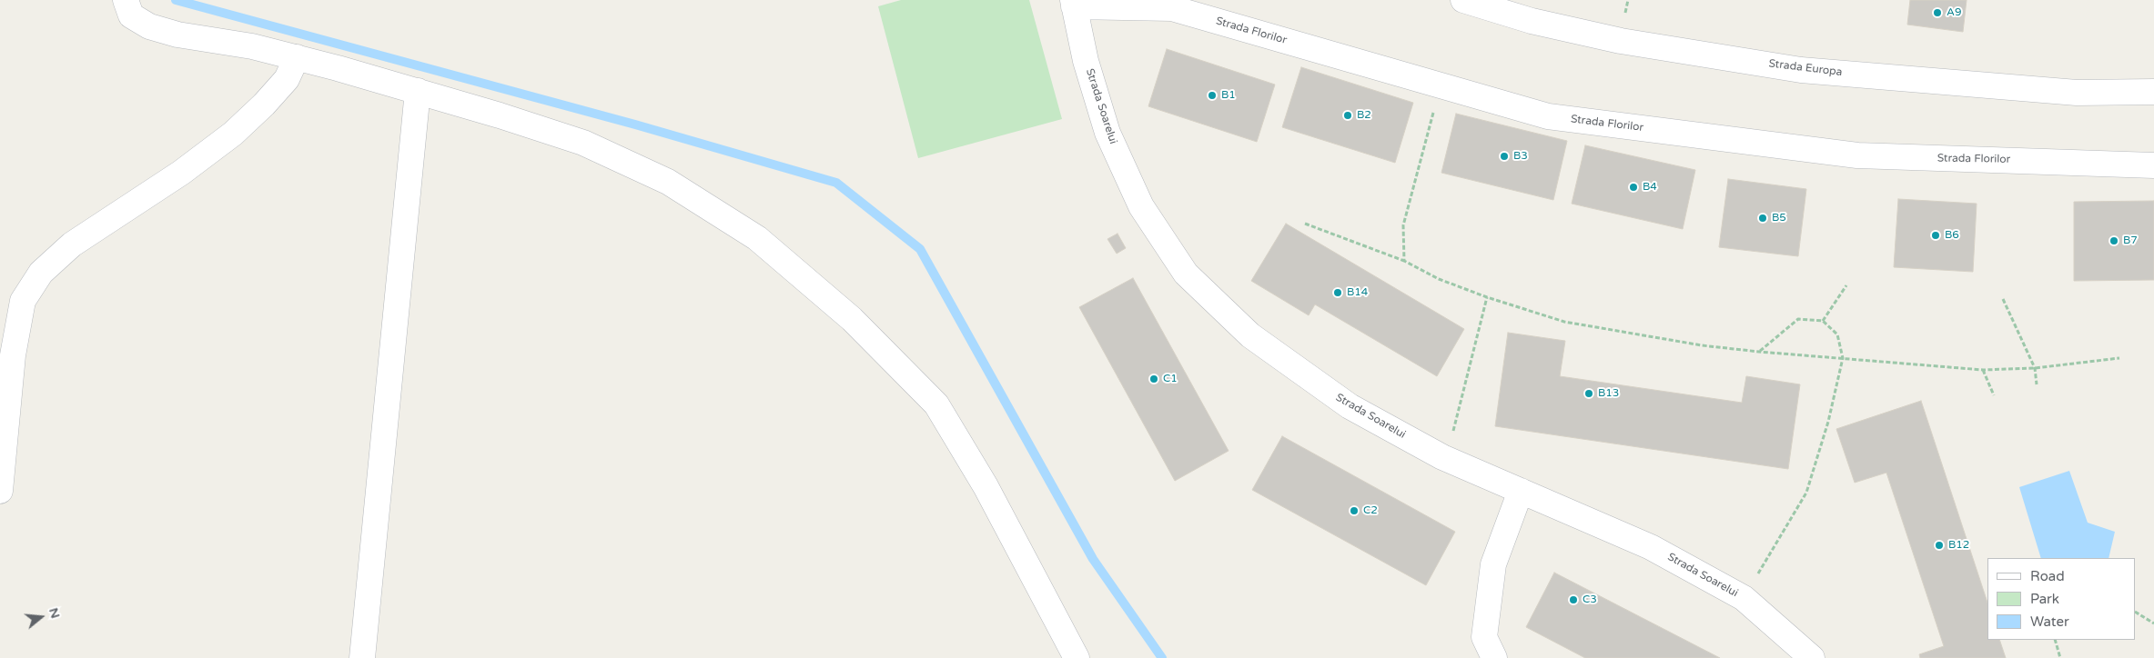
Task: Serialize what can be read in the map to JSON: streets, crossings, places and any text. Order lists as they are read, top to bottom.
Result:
{
  "streets": {
    "street": ["Strada Florilor", "Strada Europa", "Strada Soarelui"]
  },
  "crossings": [
    ["Strada Florilor", "Strada Soarelui"]
  ],
  "places": [
    "A9",
    "B1",
    "B2",
    "B3",
    "B4",
    "B5",
    "B6",
    "B7",
    "B14",
    "C1",
    "B13",
    "C2",
    "B12",
    "C3"
  ],
  "legend": ["Road", "Park", "Water"],
  "north": "right"
}
